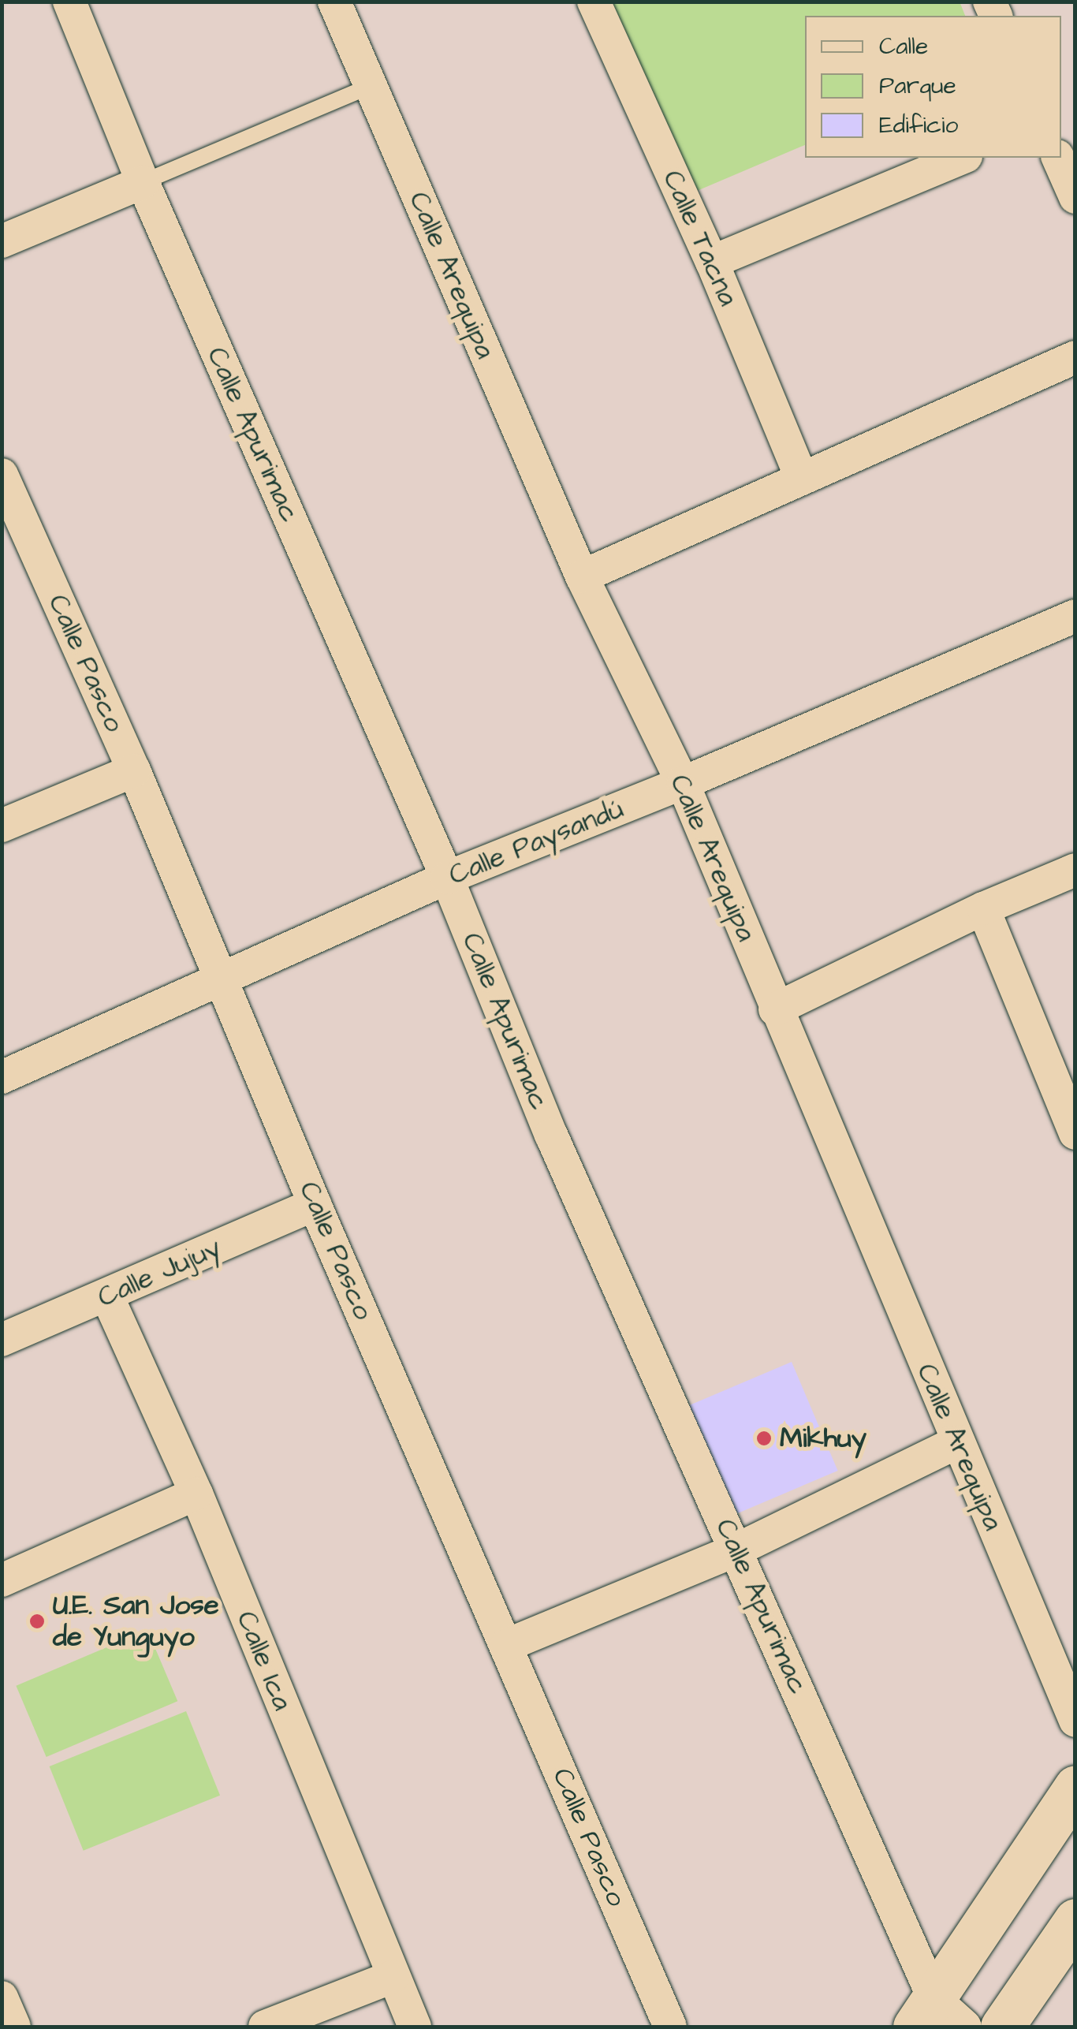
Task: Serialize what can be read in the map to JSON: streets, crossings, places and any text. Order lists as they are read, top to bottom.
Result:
{
  "streets": {
    "street": [
      "Calle Tacna",
      "Calle Arequipa",
      "Calle Apurimac",
      "Calle Pasco",
      "Calle Paysandú",
      "Calle Jujuy",
      "Calle Ica"
    ]
  },
  "crossings": [
    ["Calle Arequipa", "Calle Paysandú"],
    ["Calle Apurimac", "Calle Paysandú"],
    ["Calle Pasco", "Calle Paysandú"],
    ["Calle Pasco", "Calle Jujuy"],
    ["Calle Jujuy", "Calle Ica"]
  ],
  "places": ["Mikhuy", "U.E. San Jose de Yunguyo"],
  "legend": ["Calle", "Parque", "Edificio"]
}
